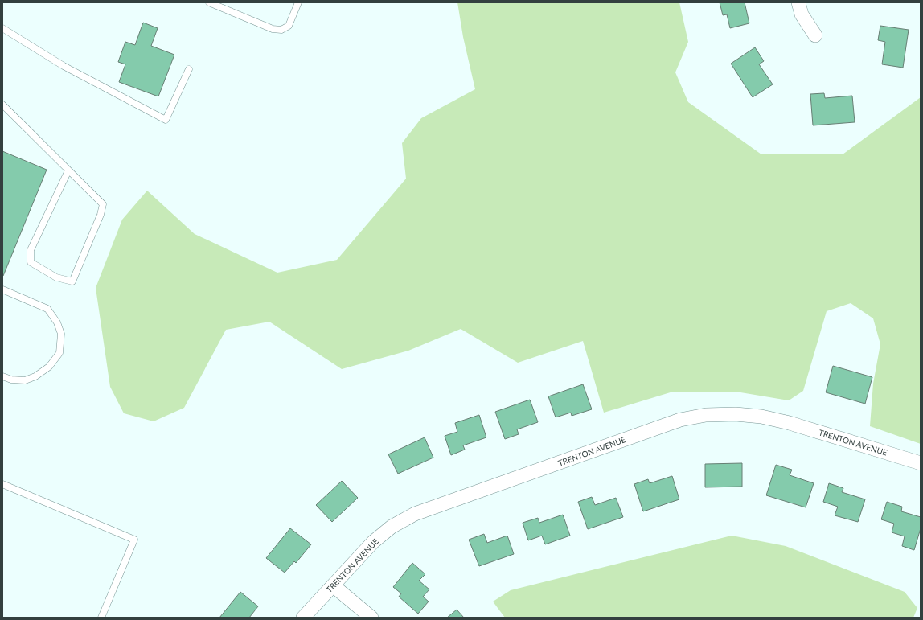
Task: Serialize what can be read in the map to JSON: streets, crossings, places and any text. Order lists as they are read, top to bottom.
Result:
{
  "streets": {
    "street": ["TRENTON AVENUE"]
  }
}
